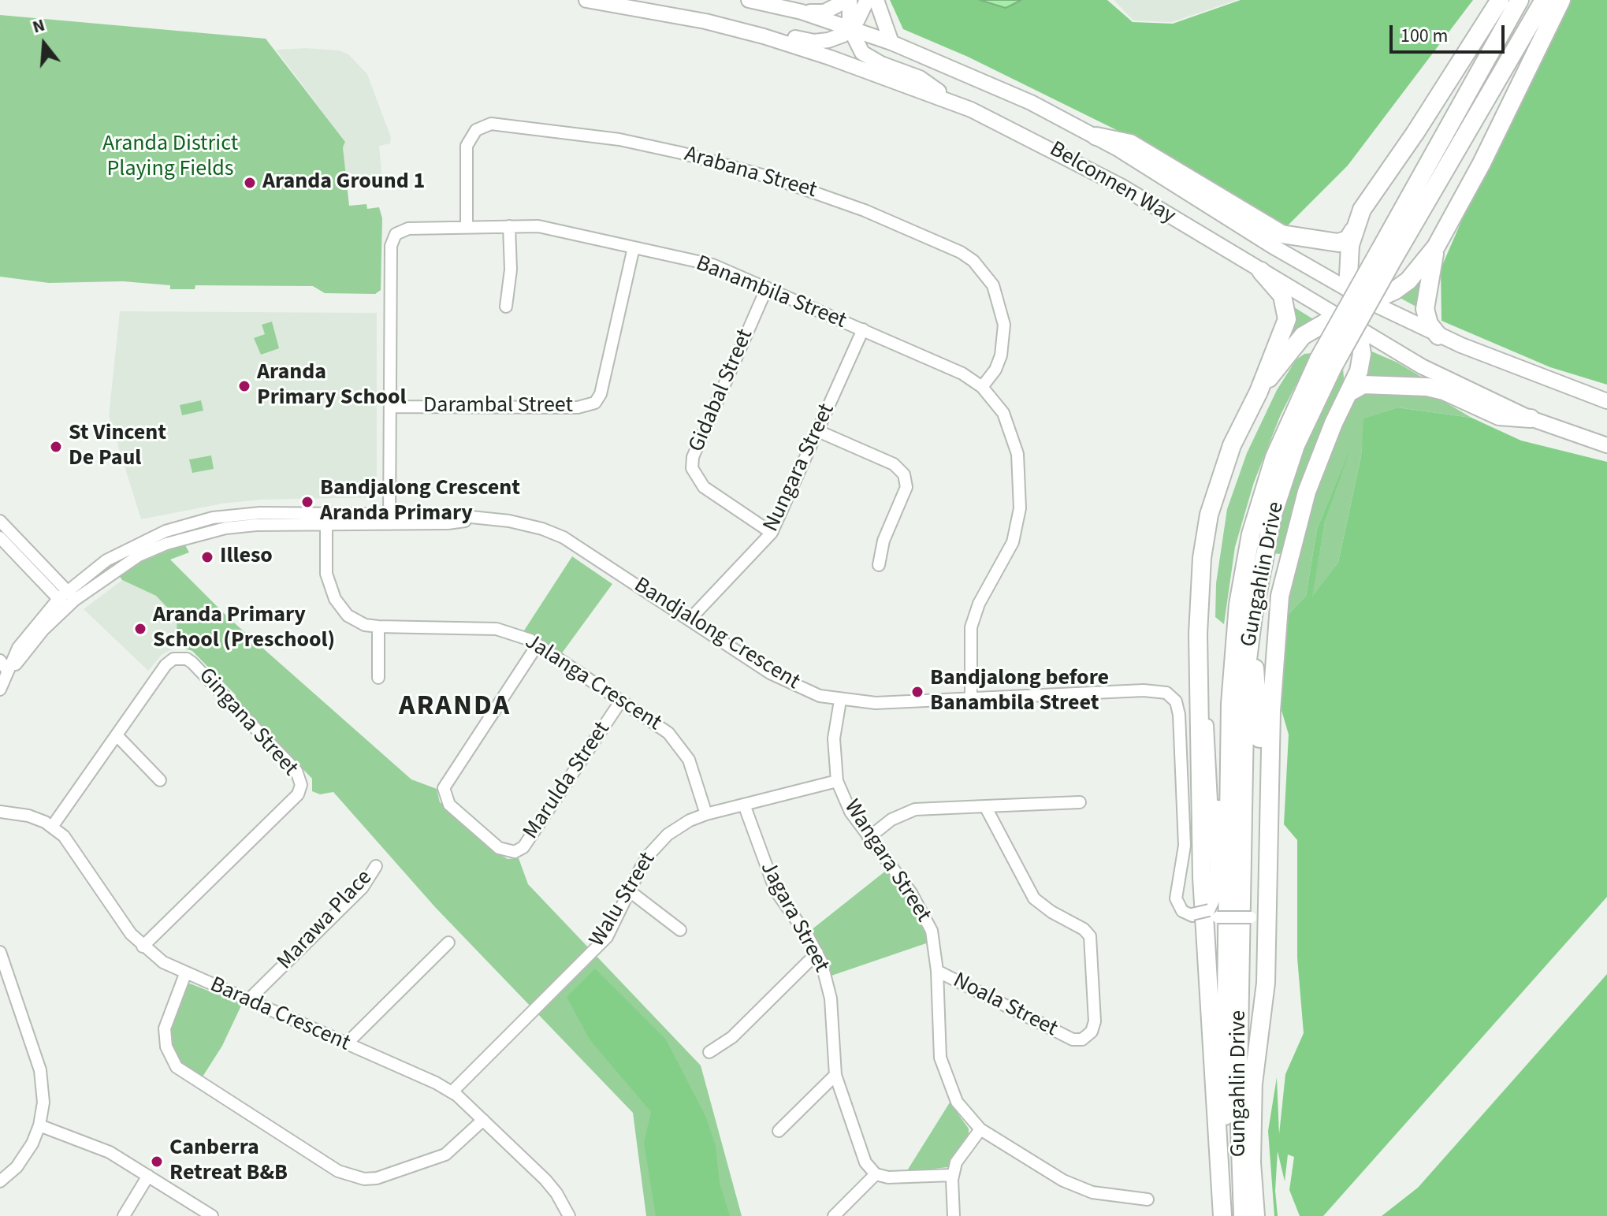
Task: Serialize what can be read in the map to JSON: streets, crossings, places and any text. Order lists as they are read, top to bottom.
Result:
{
  "streets": {
    "highway": ["Gungahlin Drive"],
    "main road": ["Belconnen Way"],
    "street": [
      "Arabana Street",
      "Banambila Street",
      "Gidabal Street",
      "Darambal Street",
      "Nungara Street",
      "Bandjalong Crescent",
      "Jalanga Crescent",
      "Gingana Street",
      "Marulda Street",
      "Wangara Street",
      "Walu Street",
      "Jagara Street",
      "Marawa Place",
      "Noala Street",
      "Barada Crescent"
    ]
  },
  "crossings": [
    ["Arabana Street", "Banambila Street"],
    ["Banambila Street", "Gidabal Street"],
    ["Banambila Street", "Darambal Street"],
    ["Banambila Street", "Nungara Street"],
    ["Banambila Street", "Bandjalong Crescent"],
    ["Gidabal Street", "Nungara Street"],
    ["Nungara Street", "Bandjalong Crescent"],
    ["Bandjalong Crescent", "Jalanga Crescent"],
    ["Bandjalong Crescent", "Wangara Street"],
    ["Jalanga Crescent", "Marulda Street"],
    ["Jalanga Crescent", "Walu Street"],
    ["Gingana Street", "Barada Crescent"],
    ["Wangara Street", "Walu Street"],
    ["Wangara Street", "Noala Street"],
    ["Walu Street", "Jagara Street"],
    ["Walu Street", "Barada Crescent"],
    ["Marawa Place", "Barada Crescent"]
  ],
  "districts": ["ARANDA"],
  "parks": ["Aranda District Playing Fields"],
  "places": [
    "Aranda Ground 1",
    "Aranda Primary School",
    "St Vincent De Paul",
    "Bandjalong Crescent Aranda Primary",
    "Illeso",
    "Aranda Primary School (Preschool)",
    "Bandjalong before Banambila Street",
    "Canberra Retreat B&B"
  ],
  "scale_bar": "100 m",
  "north": "top"
}
